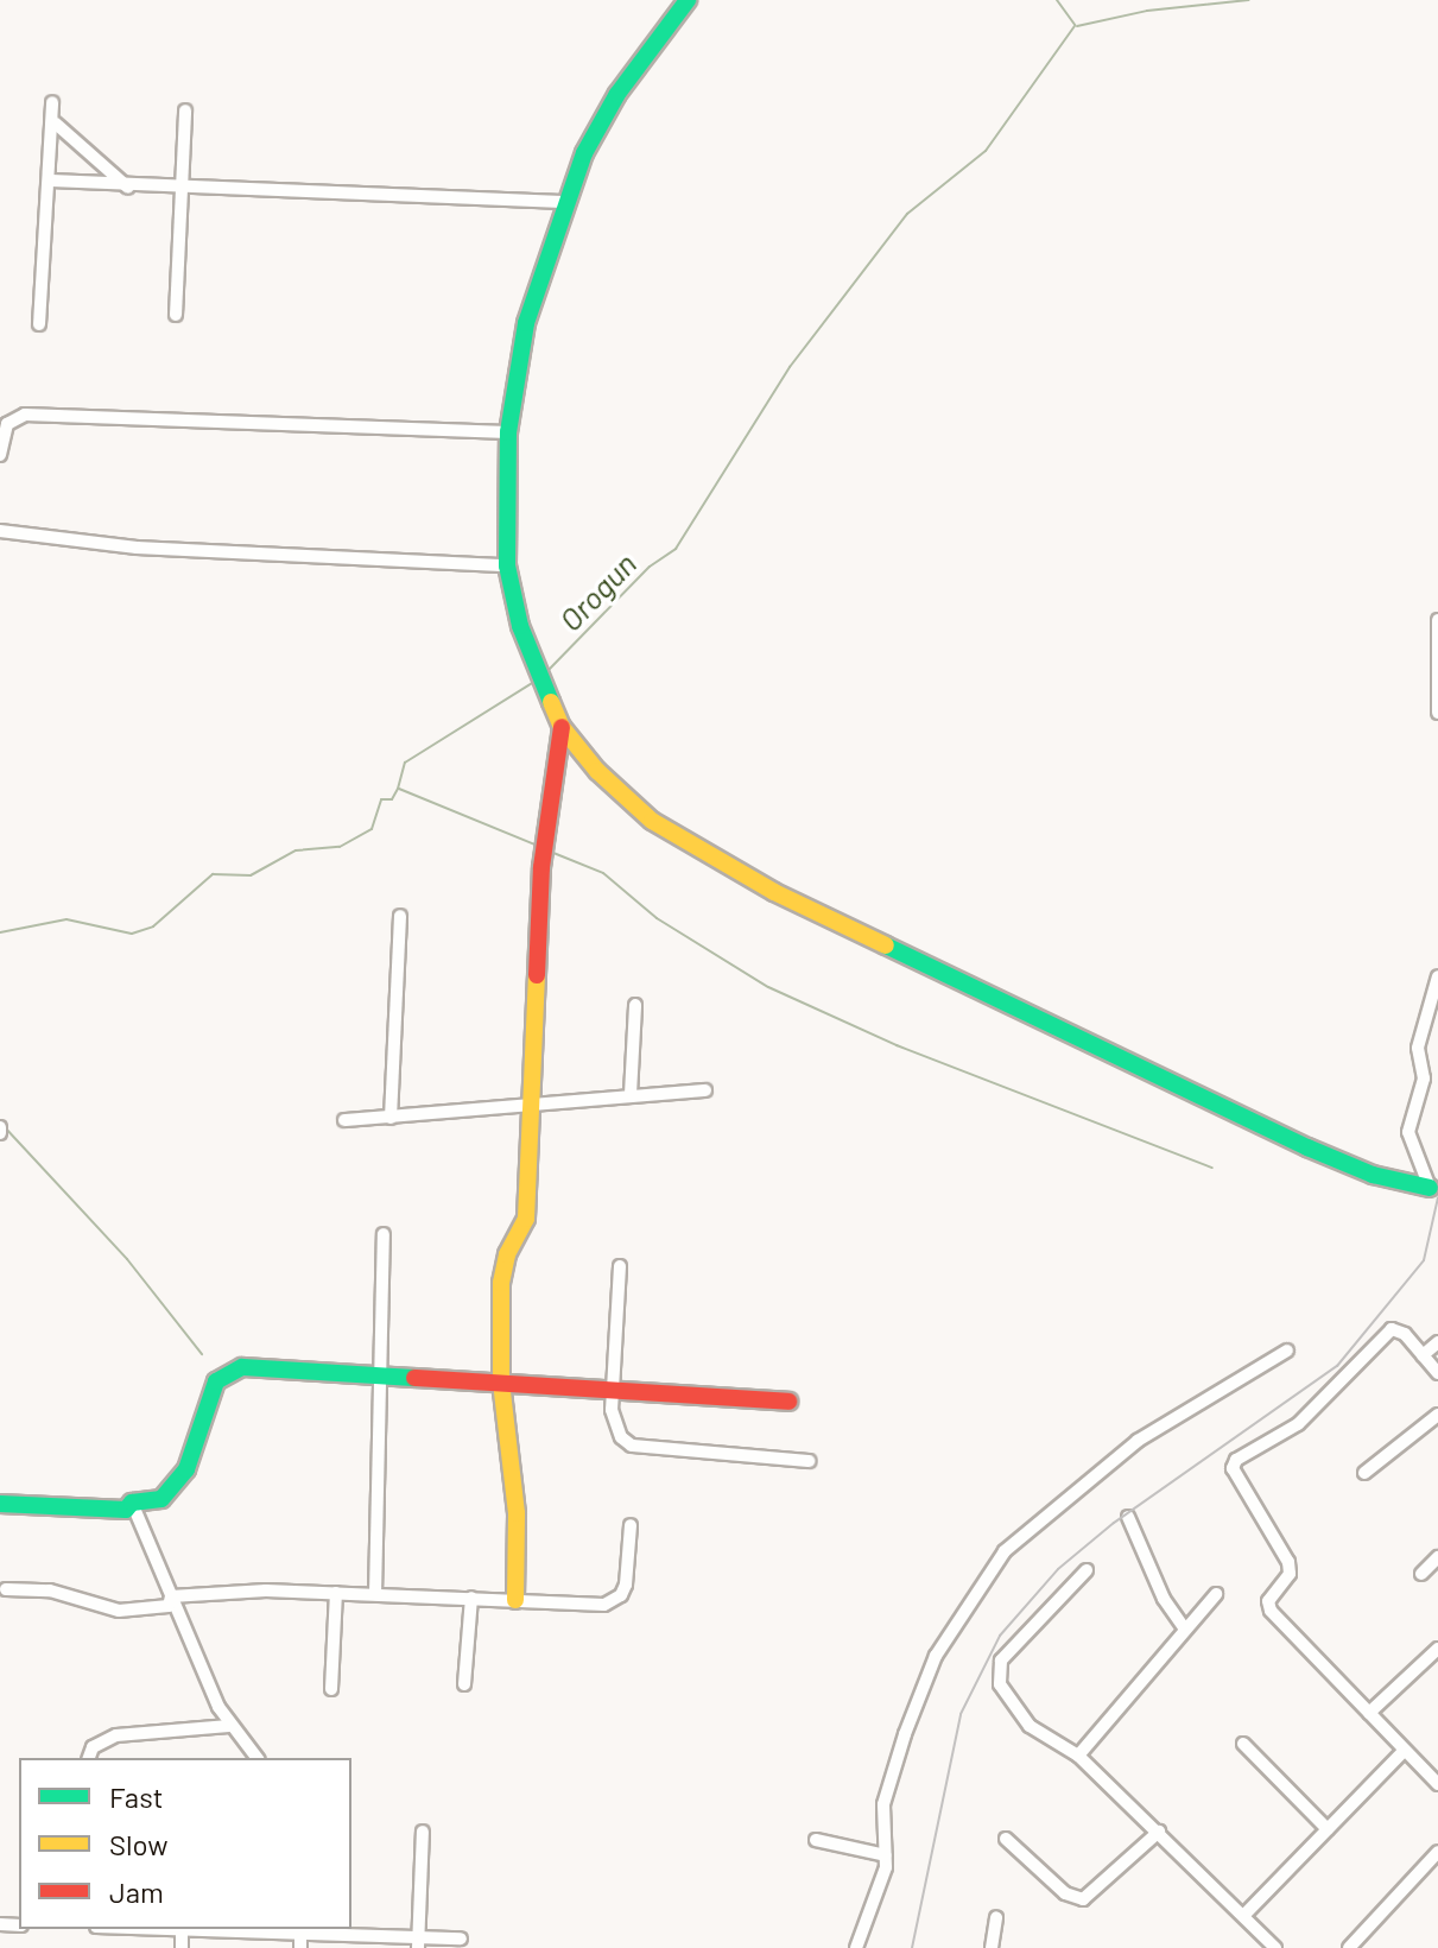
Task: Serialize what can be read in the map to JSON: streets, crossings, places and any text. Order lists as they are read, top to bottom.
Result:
{
  "water": ["Orogun"],
  "legend": ["Fast", "Slow", "Jam"]
}
